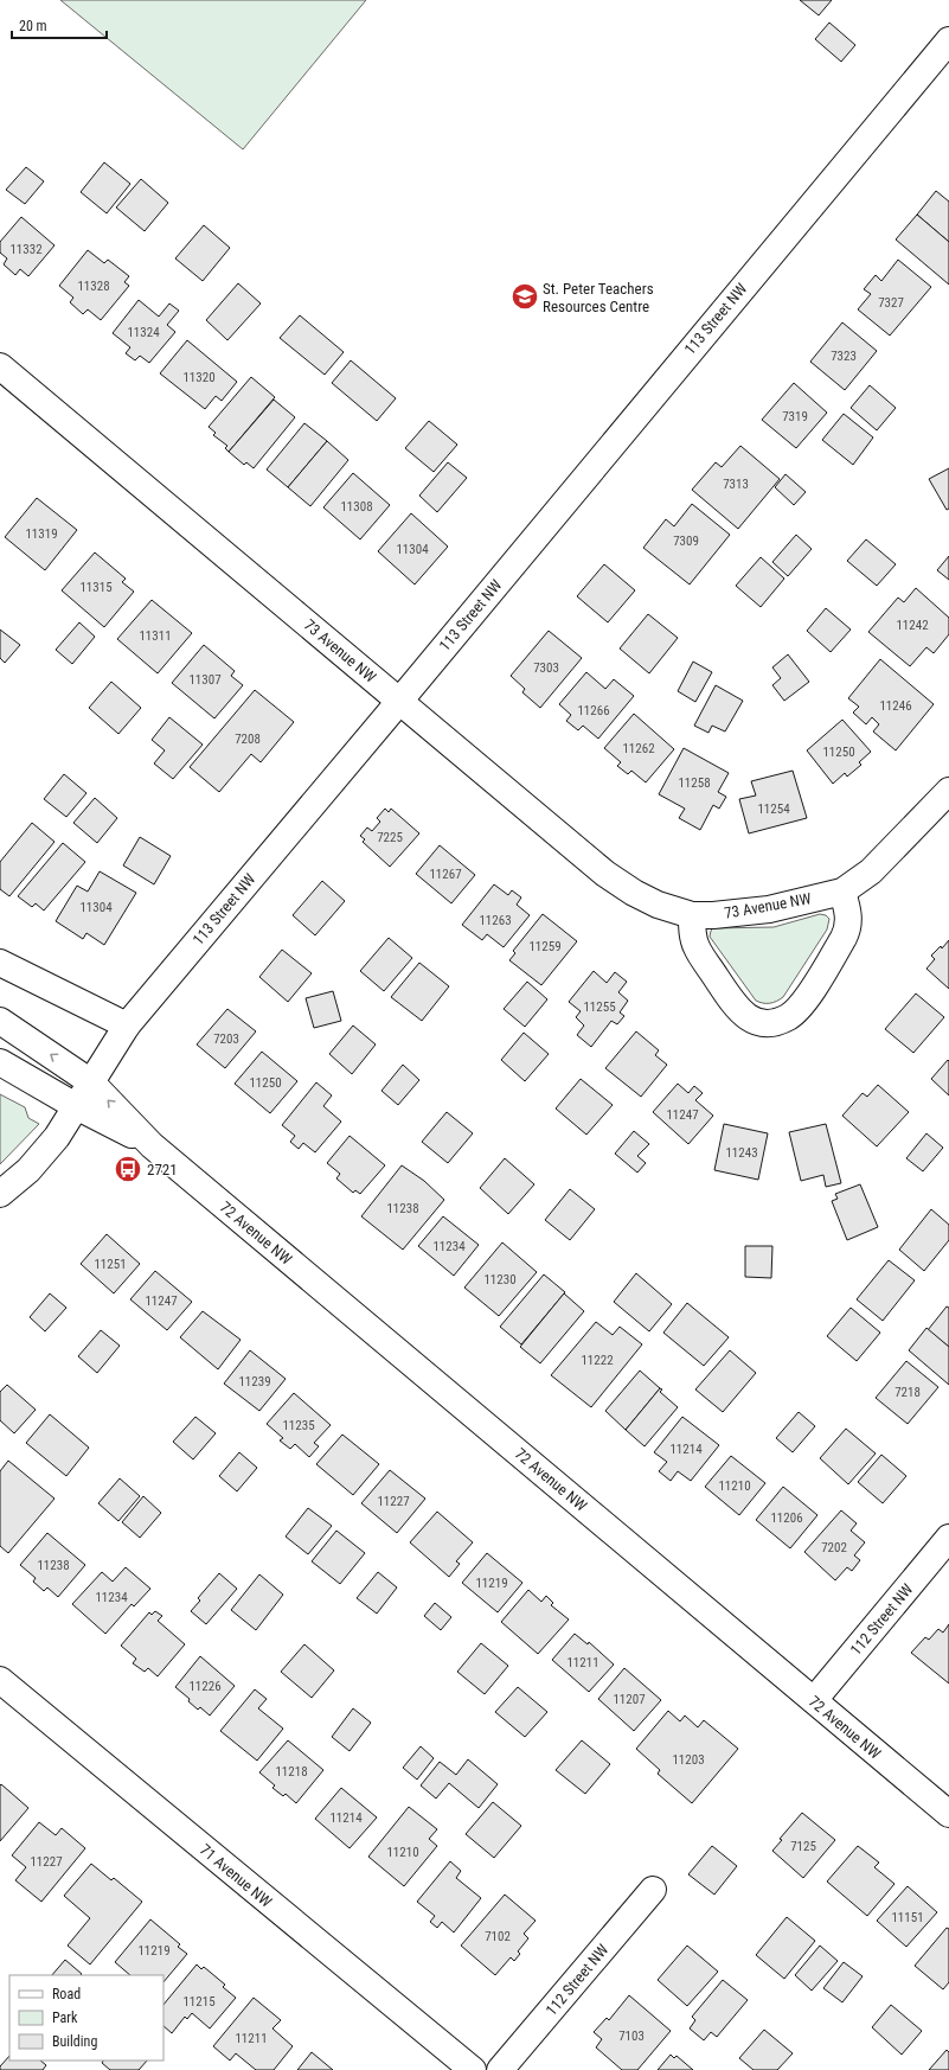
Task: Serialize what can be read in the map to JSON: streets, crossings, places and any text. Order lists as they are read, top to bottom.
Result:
{
  "streets": {
    "street": [
      "113 Street NW",
      "73 Avenue NW",
      "72 Avenue NW",
      "112 Street NW",
      "71 Avenue NW"
    ]
  },
  "crossings": [
    ["113 Street NW", "73 Avenue NW"],
    ["113 Street NW", "72 Avenue NW"],
    ["72 Avenue NW", "112 Street NW"]
  ],
  "places": {
    "school or university": ["St. Peter Teachers Resources Centre"],
    "bus stop": ["2721"]
  },
  "house_numbers": [
    "11332",
    "11328",
    "7327",
    "11324",
    "7323",
    "11320",
    "7319",
    "7313",
    "11308",
    "11319",
    "7309",
    "11304",
    "11315",
    "11242",
    "11311",
    "7303",
    "11307",
    "11246",
    "11266",
    "7208",
    "11262",
    "11250",
    "11258",
    "11254",
    "7225",
    "11267",
    "11304",
    "11263",
    "11259",
    "11255",
    "7203",
    "11250",
    "11247",
    "11243",
    "11238",
    "11234",
    "11251",
    "11230",
    "11247",
    "11222",
    "11239",
    "7218",
    "11235",
    "11214",
    "11210",
    "11227",
    "11206",
    "7202",
    "11238",
    "11219",
    "11234",
    "11211",
    "11226",
    "11207",
    "11203",
    "11218",
    "11214",
    "7125",
    "11210",
    "11227",
    "11151",
    "7102",
    "11219",
    "11215",
    "7103",
    "11211"
  ],
  "legend": ["Road", "Park", "Building"],
  "scale_bar": "20 m"
}
